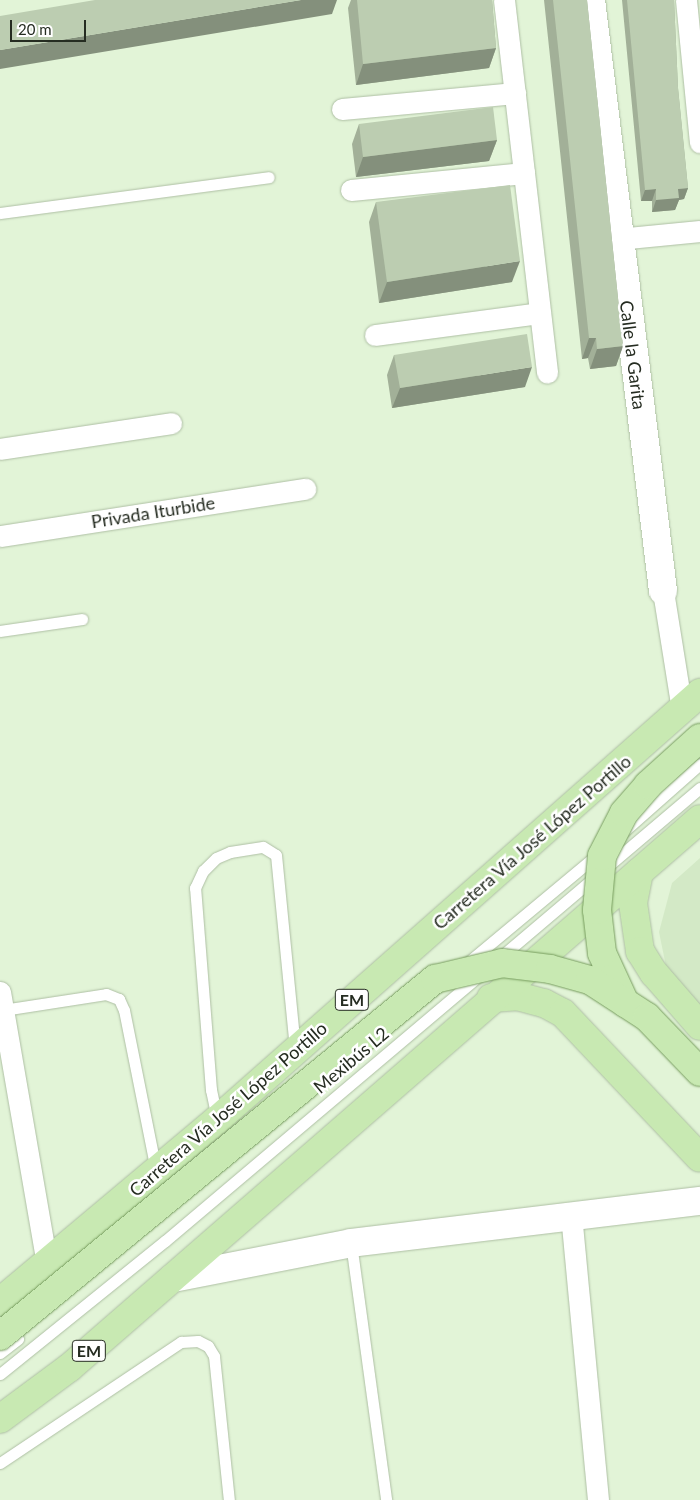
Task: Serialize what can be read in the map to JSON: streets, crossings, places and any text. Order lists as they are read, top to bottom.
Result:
{
  "streets": {
    "main road": ["Carretera Vía José López Portillo", "EM"],
    "street": ["Calle la Garita", "Privada Iturbide"],
    "lane": ["Mexibús L2"]
  },
  "crossings": [
    ["Calle la Garita", "Carretera Vía José López Portillo"]
  ],
  "scale_bar": "20 m"
}
